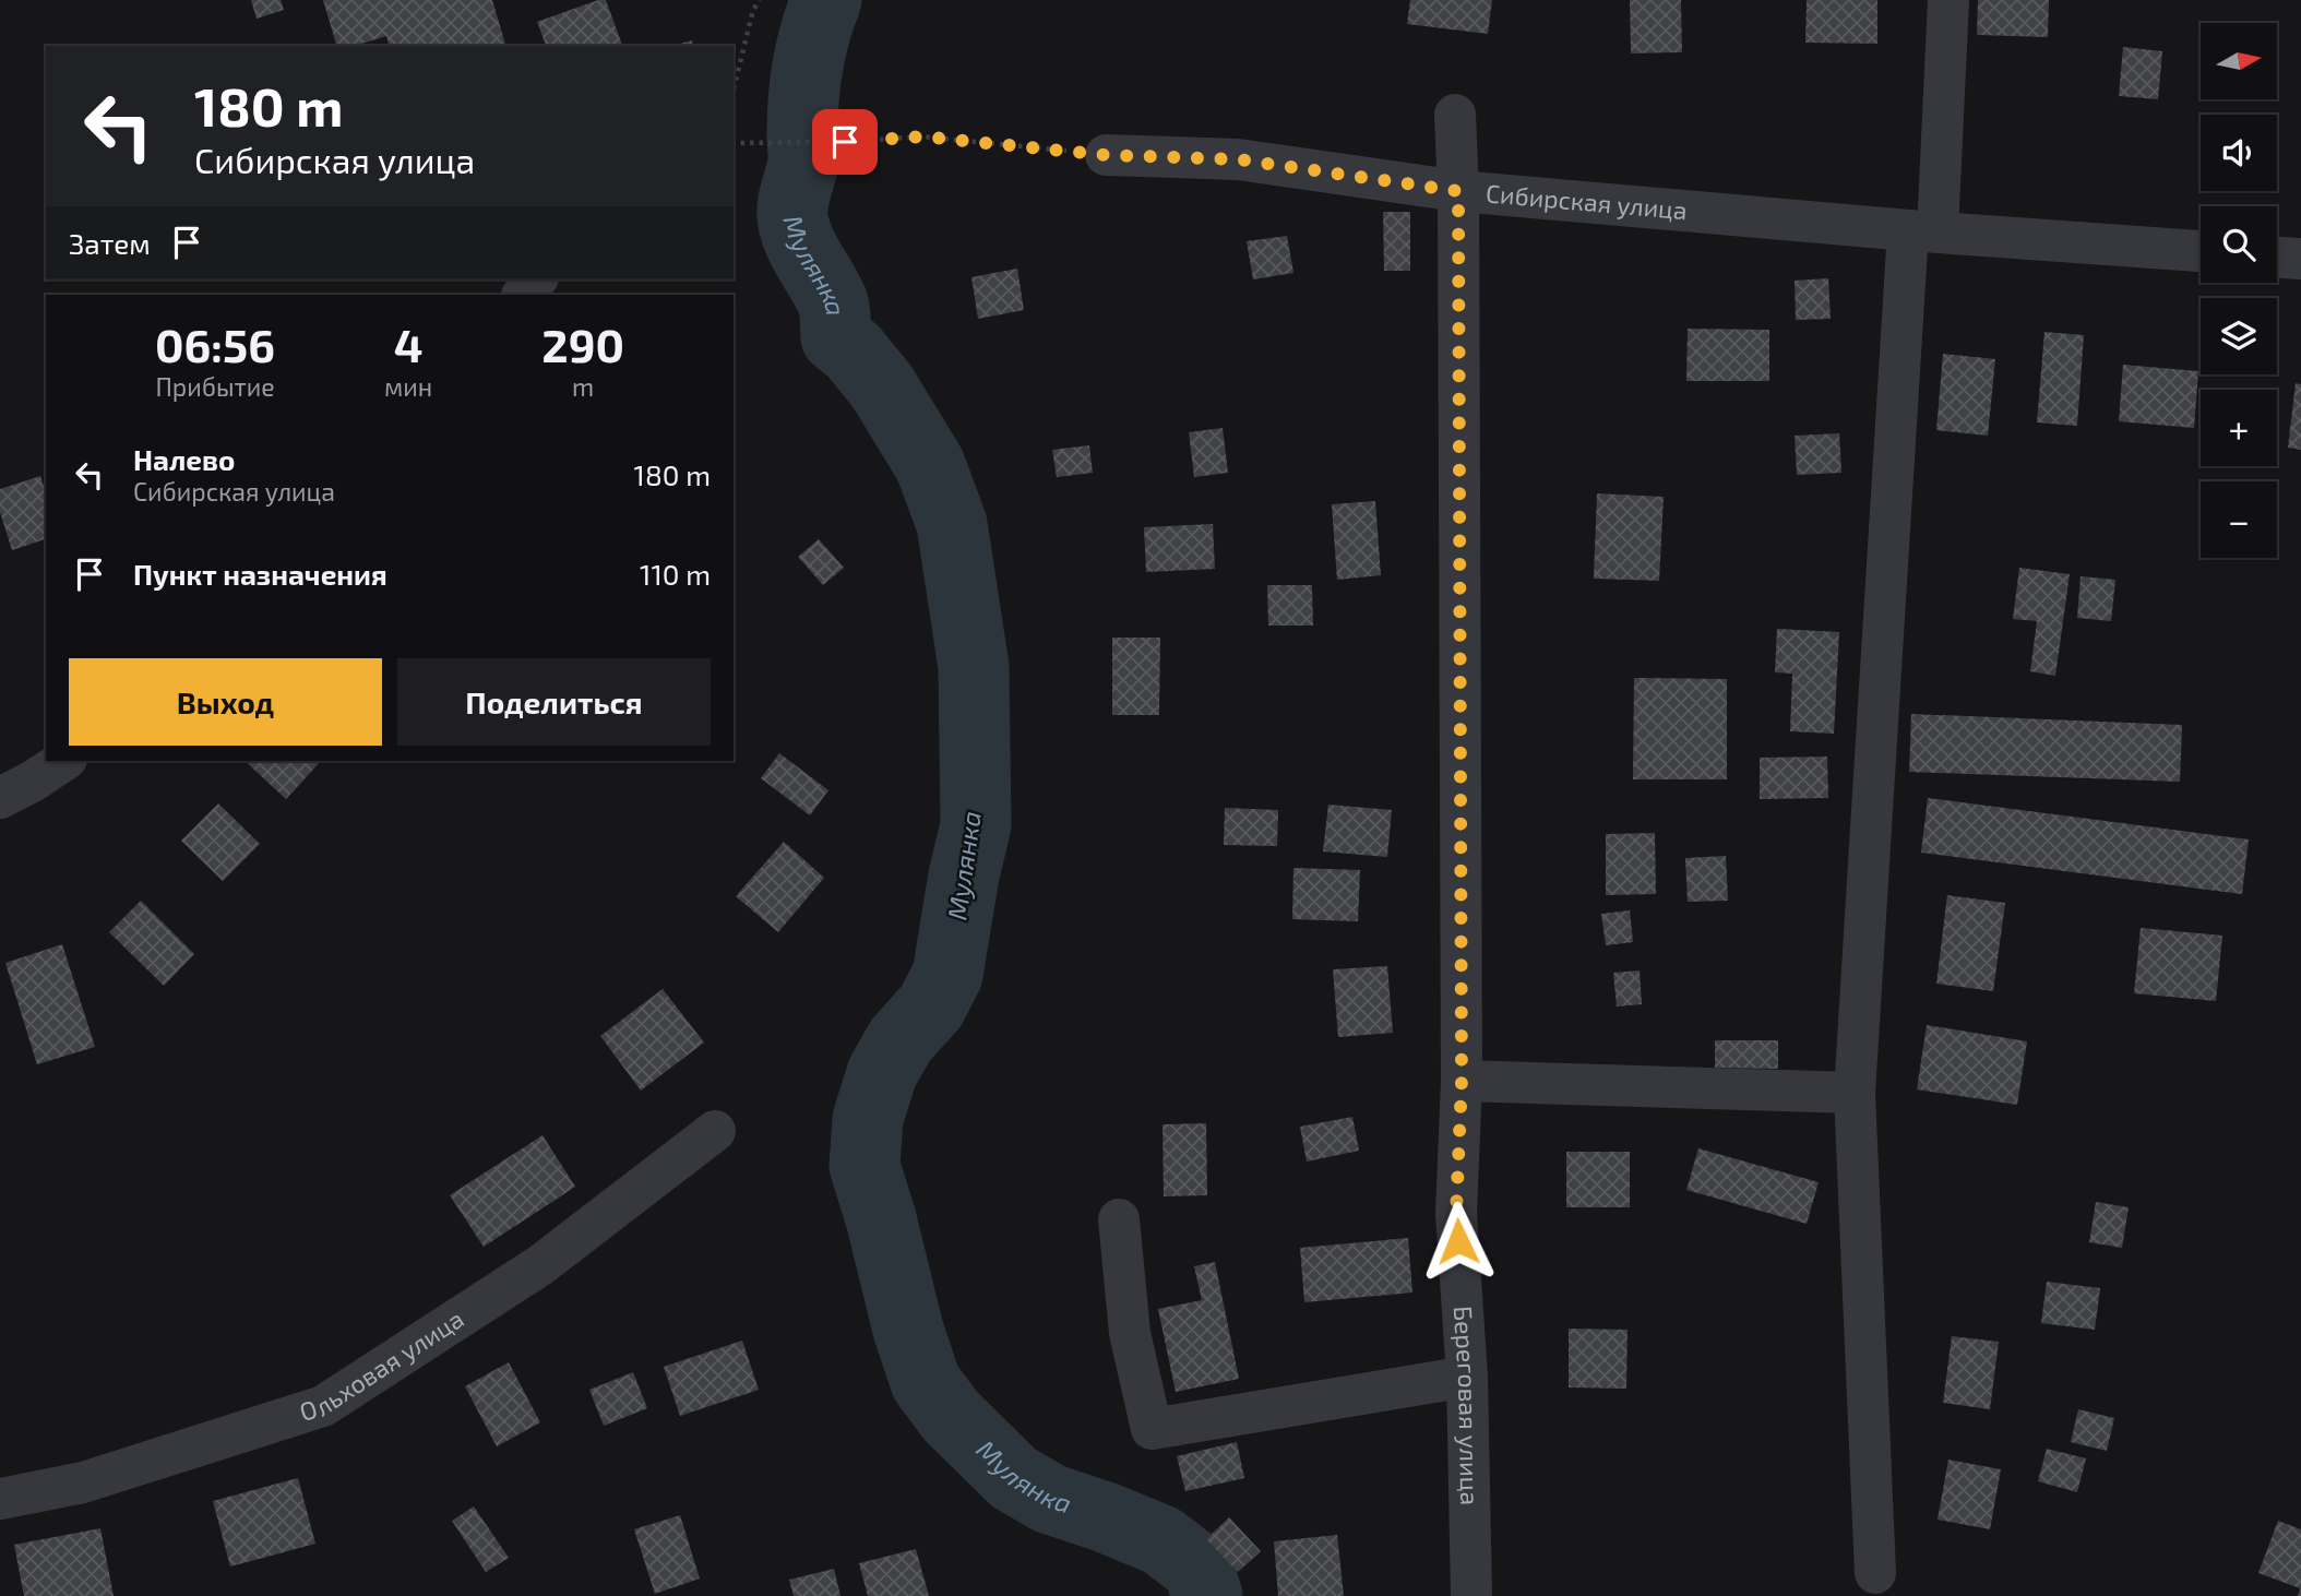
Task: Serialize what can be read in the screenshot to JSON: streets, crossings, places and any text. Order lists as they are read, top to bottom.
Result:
{
  "streets": {
    "street": ["Сибирская улица", "Ольховая улица", "Береговая улица"]
  },
  "crossings": [
    ["Сибирская улица", "Береговая улица"]
  ],
  "water": ["Мулянка"],
  "north": "right",
  "page": {
    "map_buttons": ["+", "−"],
    "turn": ["180 m", "Сибирская улица"],
    "then": "Затем",
    "eta": [
      "06:56",
      "Прибытие",
      "4",
      "мин",
      "290",
      "m"
    ],
    "list": [
      {
        "name": "Налево",
        "note": "Сибирская улица",
        "value": "180 m"
      },
      {
        "name": "Пункт назначения",
        "value": "110 m"
      }
    ],
    "buttons": ["Выход", "Поделиться"]
  }
}
